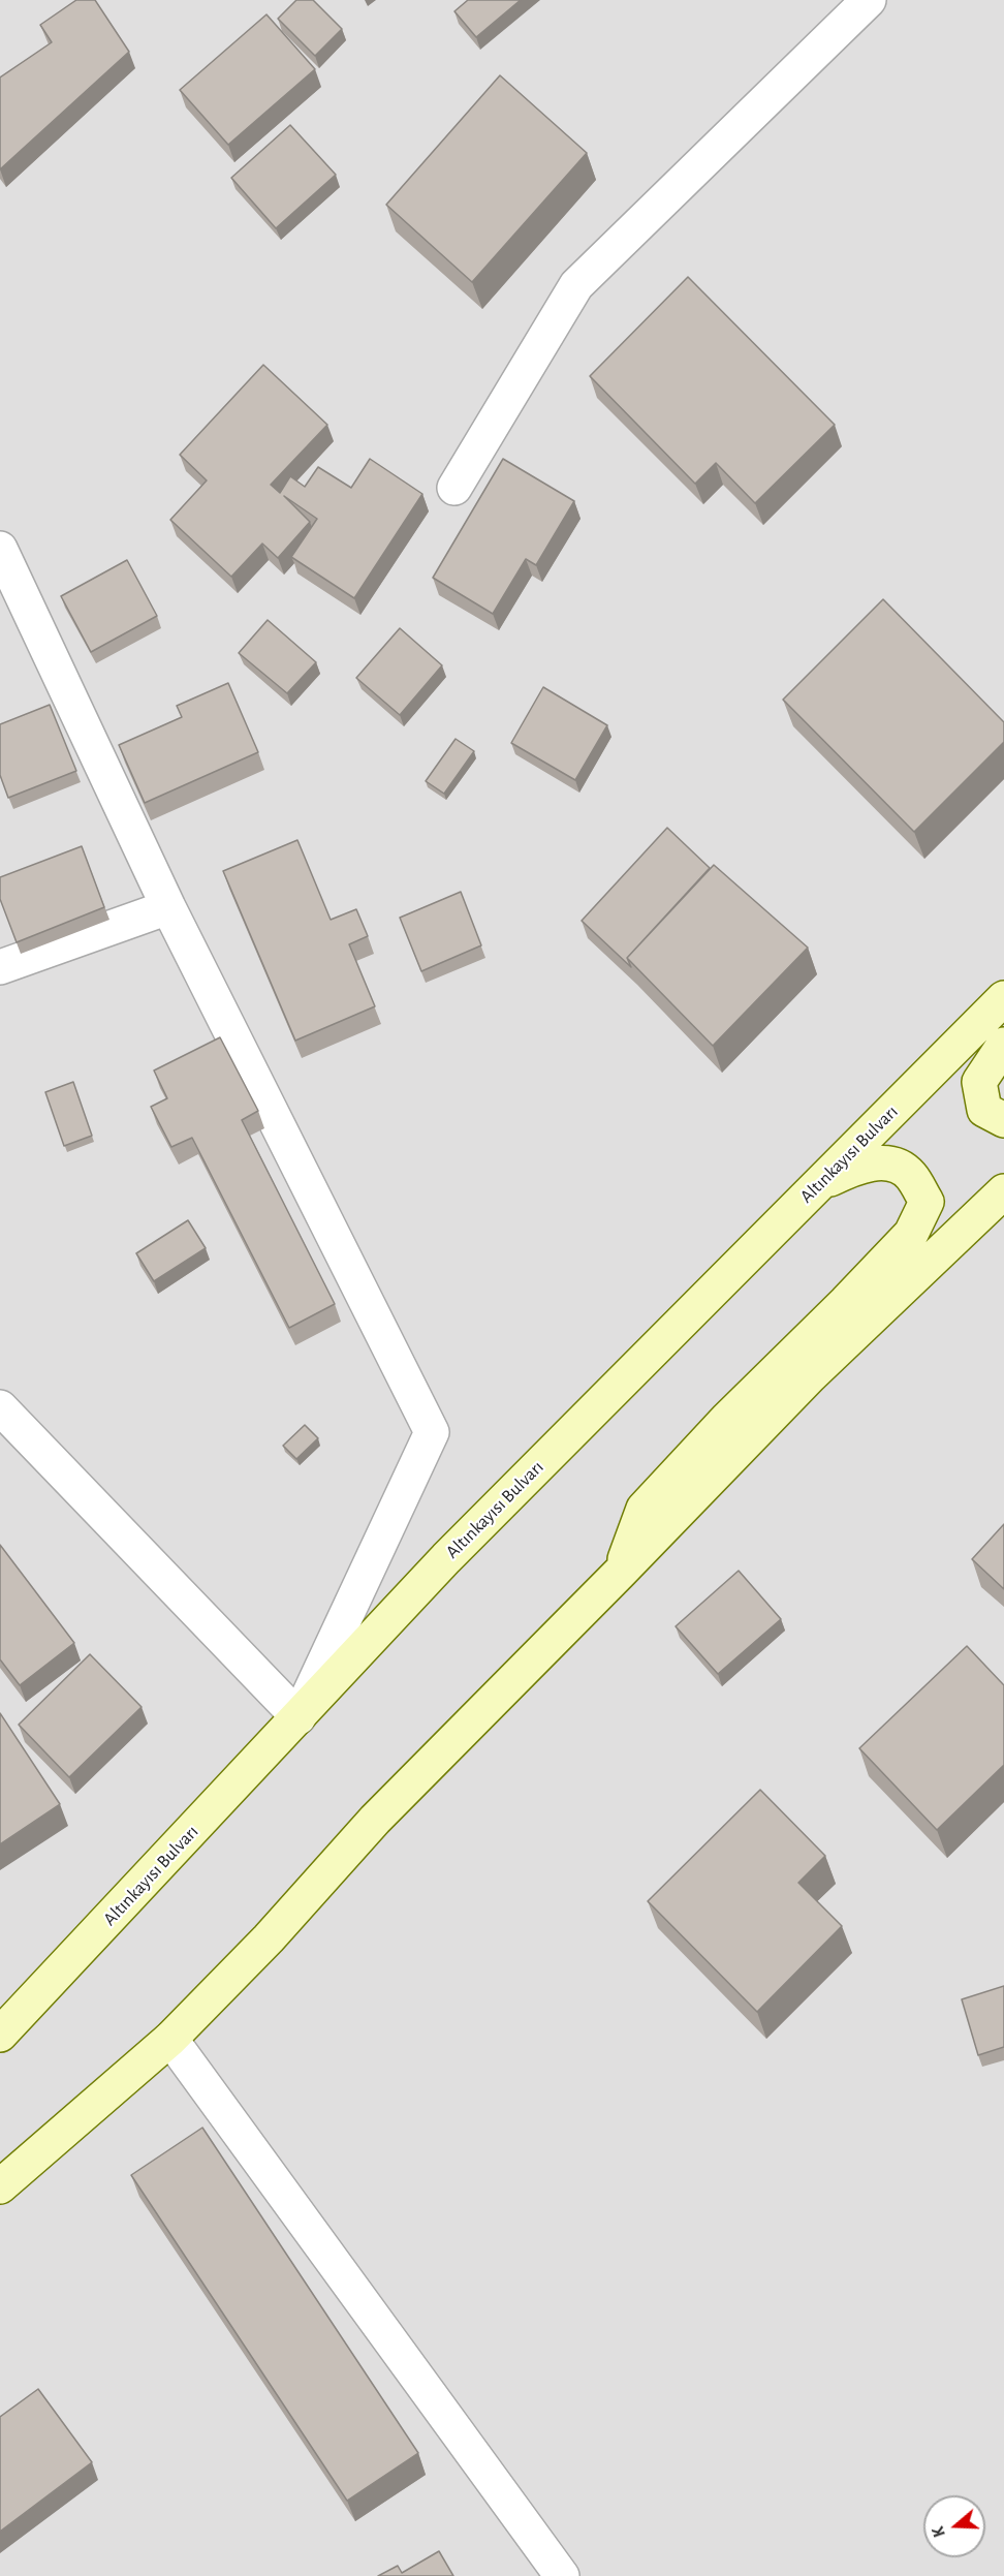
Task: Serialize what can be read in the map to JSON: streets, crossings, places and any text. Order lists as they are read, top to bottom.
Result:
{
  "streets": {
    "main road": ["Altınkayısı Bulvarı"]
  },
  "north": "left"
}
